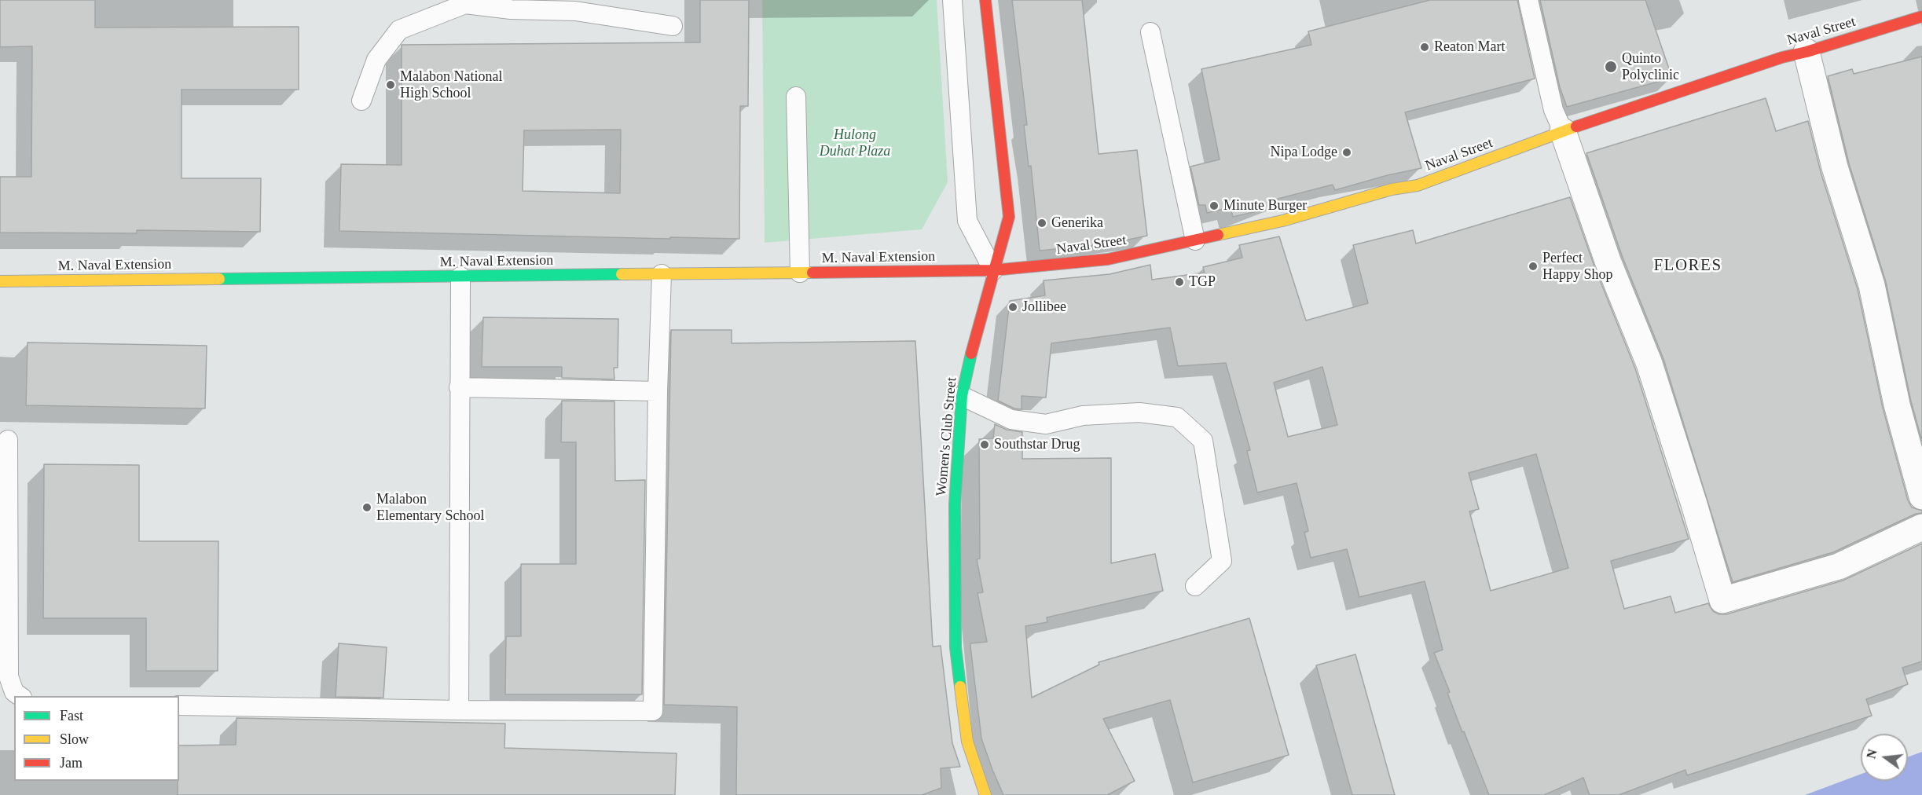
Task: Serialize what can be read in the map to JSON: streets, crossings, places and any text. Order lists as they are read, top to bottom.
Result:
{
  "streets": {
    "street": ["Naval Street", "M. Naval Extension", "Women's Club Street"]
  },
  "crossings": [
    ["Naval Street", "M. Naval Extension"],
    ["Naval Street", "Women's Club Street"],
    ["M. Naval Extension", "Women's Club Street"]
  ],
  "districts": ["FLORES"],
  "parks": ["Hulong Duhat Plaza"],
  "places": [
    "Reaton Mart",
    "Quinto Polyclinic",
    "Malabon National High School",
    "Nipa Lodge",
    "Minute Burger",
    "Generika",
    "Perfect Happy Shop",
    "TGP",
    "Jollibee",
    "Southstar Drug",
    "Malabon Elementary School"
  ],
  "legend": ["Fast", "Slow", "Jam"],
  "north": "left"
}
